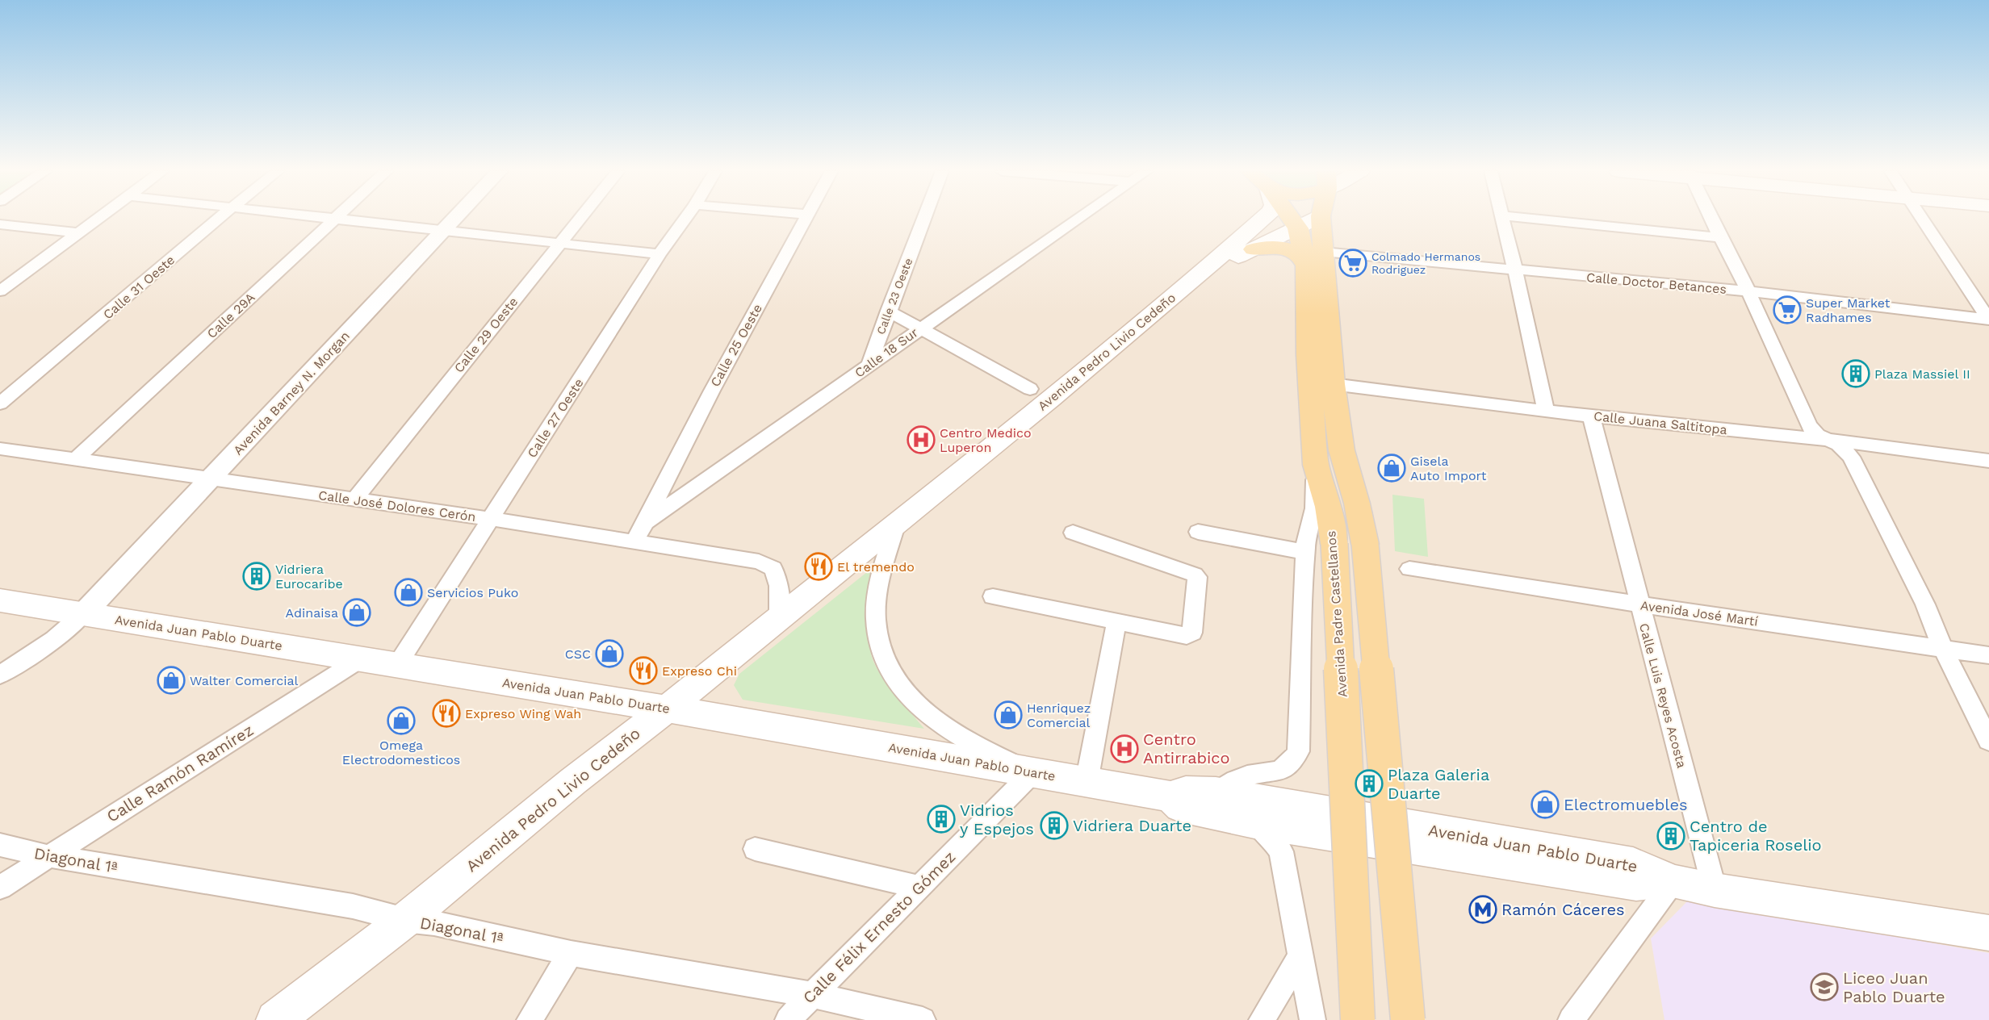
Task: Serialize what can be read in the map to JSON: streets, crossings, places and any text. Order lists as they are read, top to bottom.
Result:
{
  "streets": {
    "main road": ["Avenida Pedro Livio Cedeño", "Avenida Padre Castellanos", "Avenida Juan Pablo Duarte"],
    "street": [
      "Calle Doctor Betances",
      "Calle 31 Oeste",
      "Calle 23 Oeste",
      "Calle 29A",
      "Calle 29 Oeste",
      "Calle 25 Oeste",
      "Calle 18 Sur",
      "Avenida Barney N. Morgan",
      "Calle 27 Oeste",
      "Calle Juana Saltitopa",
      "Calle José Dolores Cerón",
      "Avenida José Martí",
      "Calle Luis Reyes Acosta",
      "Calle Ramón Ramírez",
      "Diagonal 1ª",
      "Calle Félix Ernesto Gómez"
    ]
  },
  "crossings": [
    ["Calle Doctor Betances", "Avenida Padre Castellanos"],
    ["Calle 23 Oeste", "Calle 18 Sur"],
    ["Calle 29A", "Calle José Dolores Cerón"],
    ["Calle 29 Oeste", "Calle José Dolores Cerón"],
    ["Calle 25 Oeste", "Calle 18 Sur"],
    ["Avenida Pedro Livio Cedeño", "Calle José Dolores Cerón"],
    ["Avenida Pedro Livio Cedeño", "Avenida Juan Pablo Duarte"],
    ["Avenida Pedro Livio Cedeño", "Diagonal 1ª"],
    ["Calle 18 Sur", "Calle José Dolores Cerón"],
    ["Avenida Barney N. Morgan", "Calle José Dolores Cerón"],
    ["Avenida Barney N. Morgan", "Avenida Juan Pablo Duarte"],
    ["Calle 27 Oeste", "Calle José Dolores Cerón"],
    ["Calle 27 Oeste", "Avenida Juan Pablo Duarte"],
    ["Calle Juana Saltitopa", "Avenida Padre Castellanos"],
    ["Calle Juana Saltitopa", "Calle Luis Reyes Acosta"],
    ["Avenida José Martí", "Calle Luis Reyes Acosta"],
    ["Avenida Juan Pablo Duarte", "Calle Ramón Ramírez"],
    ["Avenida Juan Pablo Duarte", "Calle Félix Ernesto Gómez"],
    ["Calle Ramón Ramírez", "Diagonal 1ª"],
    ["Diagonal 1ª", "Calle Félix Ernesto Gómez"]
  ],
  "places": {
    "supermarket": ["Colmado Hermanos Rodriguez", "Super Market Radhames"],
    "building": [
      "Plaza Massiel II",
      "Vidriera Eurocaribe",
      "Plaza Galeria Duarte",
      "Vidrios y Espejos",
      "Vidriera Duarte",
      "Centro de Tapiceria Roselio"
    ],
    "hospital": ["Centro Medico Luperon", "Centro Antirrabico"],
    "shop": [
      "Gisela Auto Import",
      "Servicios Puko",
      "Adinaisa",
      "CSC",
      "Walter Comercial",
      "Henriquez Comercial",
      "Omega Electrodomesticos",
      "Electromuebles"
    ],
    "restaurant": ["El tremendo", "Expreso Chi", "Expreso Wing Wah"],
    "metro station": ["Ramón Cáceres"],
    "school or university": ["Liceo Juan Pablo Duarte"]
  }
}
